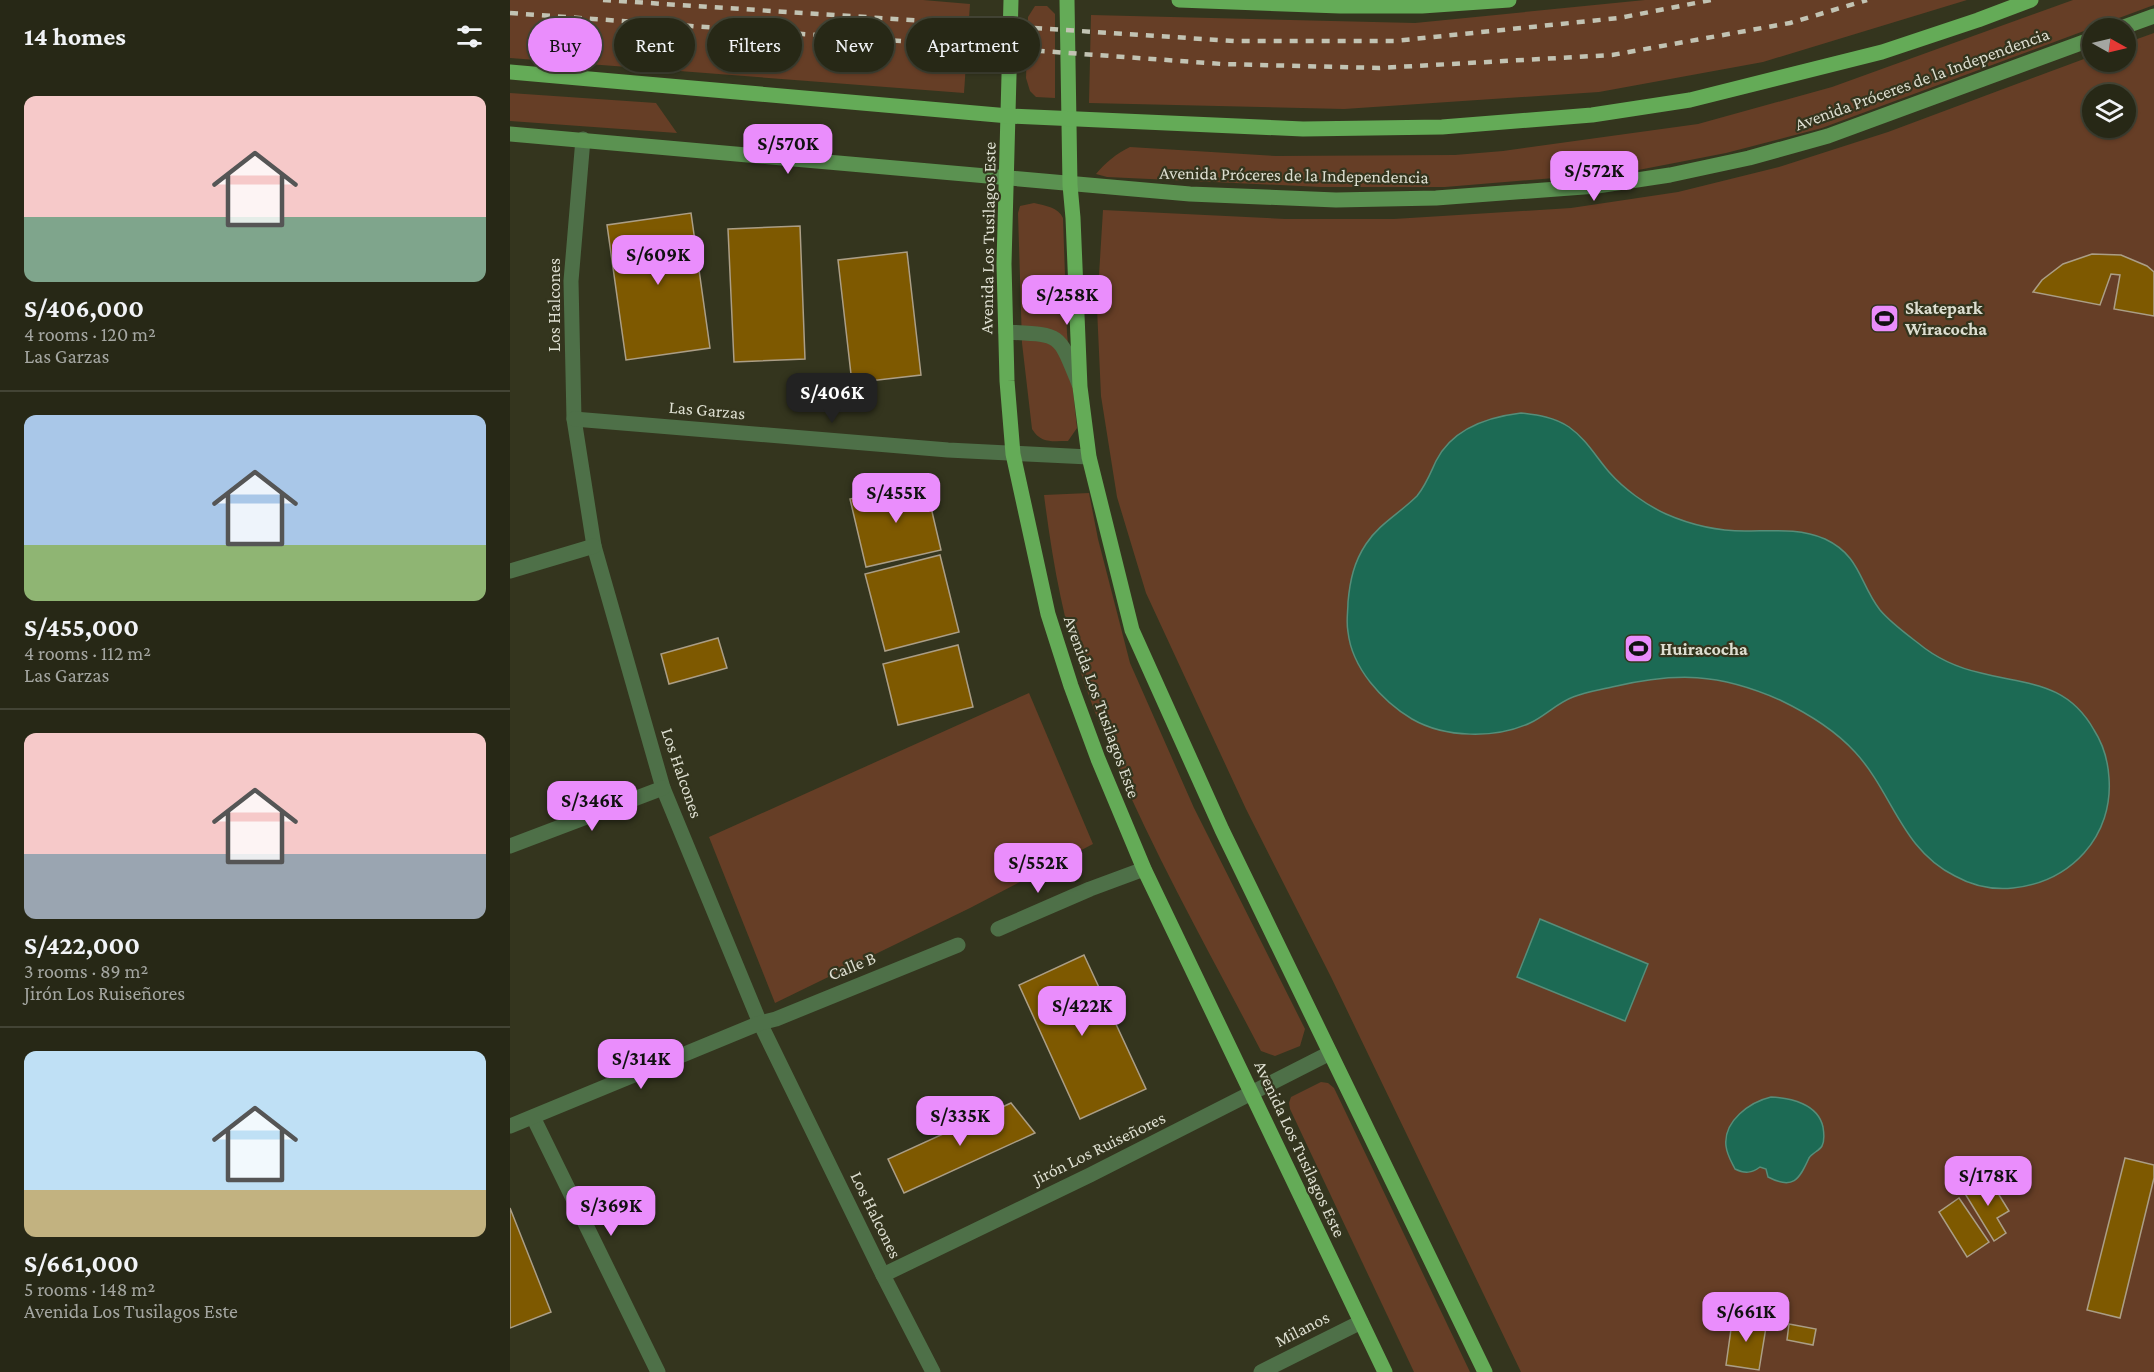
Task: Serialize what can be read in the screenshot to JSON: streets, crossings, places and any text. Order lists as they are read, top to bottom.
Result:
{
  "streets": {
    "main road": ["Avenida Próceres de la Independencia", "Avenida Los Tusilagos Este"],
    "street": [
      "Los Halcones",
      "Las Garzas",
      "Calle B",
      "Jirón Los Ruiseñores",
      "Milanos"
    ]
  },
  "crossings": [
    ["Avenida Próceres de la Independencia", "Avenida Los Tusilagos Este"],
    ["Avenida Próceres de la Independencia", "Los Halcones"],
    ["Avenida Los Tusilagos Este", "Las Garzas"],
    ["Avenida Los Tusilagos Este", "Jirón Los Ruiseñores"],
    ["Avenida Los Tusilagos Este", "Milanos"],
    ["Los Halcones", "Las Garzas"],
    ["Los Halcones", "Calle B"],
    ["Los Halcones", "Jirón Los Ruiseñores"]
  ],
  "places": {
    "sports": ["Skatepark Wiracocha", "Huiracocha"]
  },
  "north": "right",
  "page": {
    "heading": "14 homes",
    "chip": [
      "Buy",
      "Rent",
      "Filters",
      "New",
      "Apartment"
    ],
    "list": [
      {
        "name": "S/406,000",
        "note": "4 rooms · 120 m² · Las Garzas"
      },
      {
        "name": "S/455,000",
        "note": "4 rooms · 112 m² · Las Garzas"
      },
      {
        "name": "S/422,000",
        "note": "3 rooms · 89 m² · Jirón Los Ruiseñores"
      },
      {
        "name": "S/661,000",
        "note": "5 rooms · 148 m² · Avenida Los Tusilagos Este"
      }
    ],
    "price": [
      "S/570K",
      "S/572K",
      "S/609K",
      "S/258K",
      "S/406K",
      "S/455K",
      "S/346K",
      "S/552K",
      "S/422K",
      "S/314K",
      "S/335K",
      "S/178K",
      "S/369K",
      "S/661K"
    ]
  }
}
